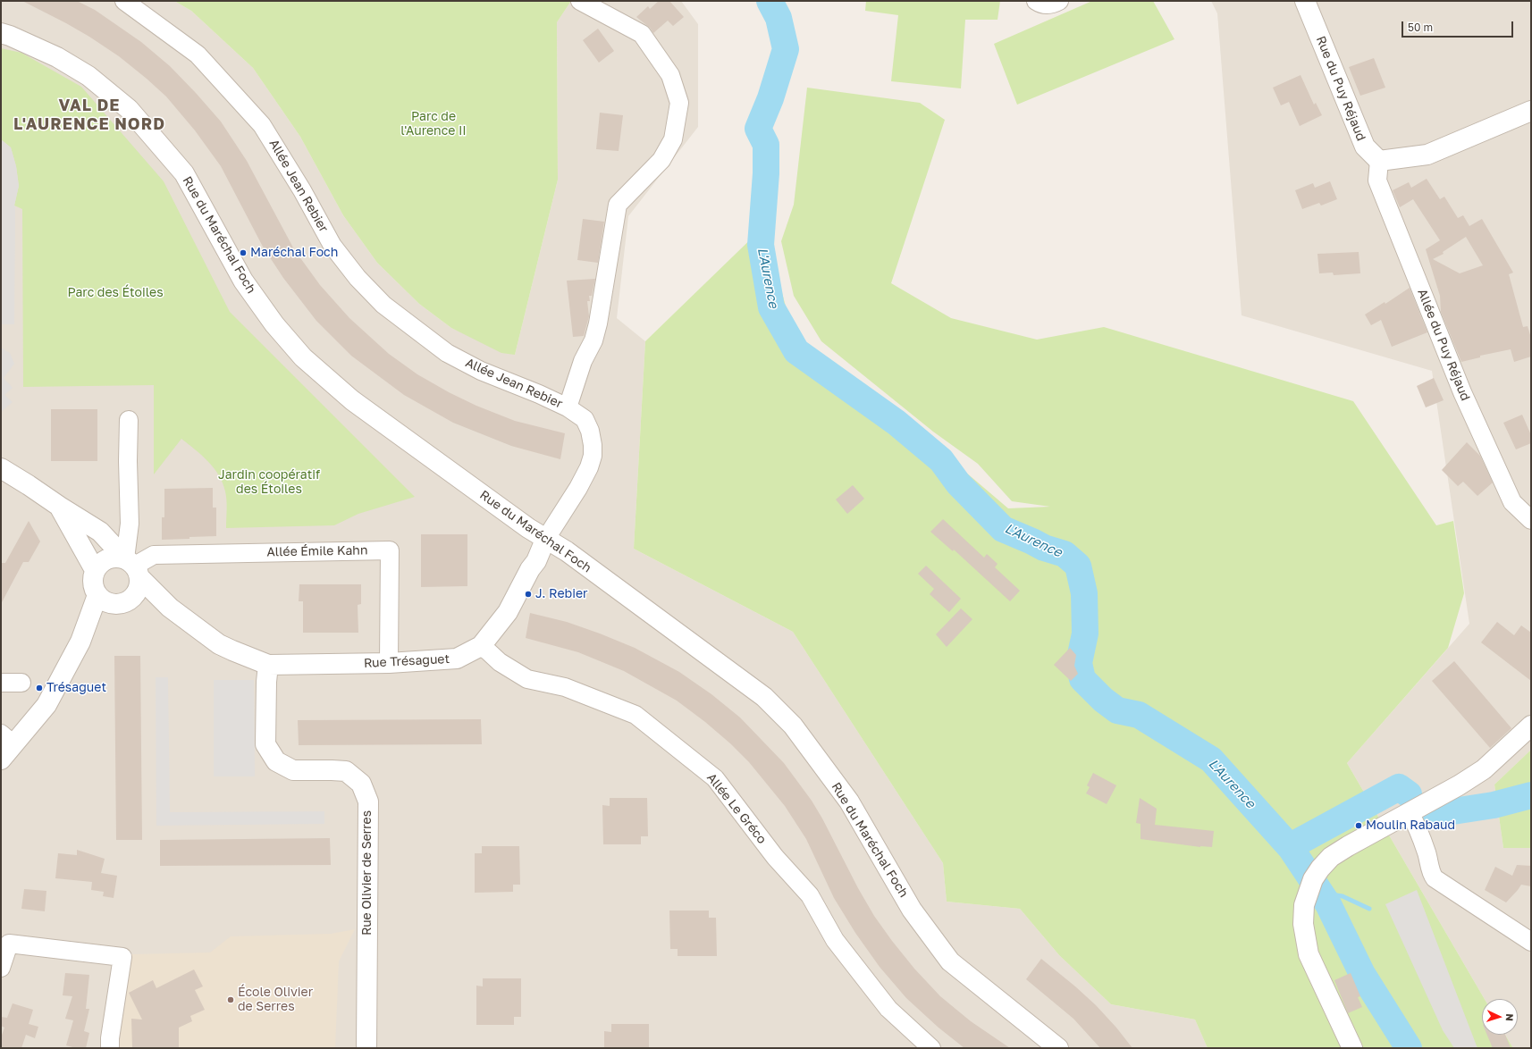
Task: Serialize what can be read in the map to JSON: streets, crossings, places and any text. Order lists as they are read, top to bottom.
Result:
{
  "streets": {
    "street": [
      "Rue du Puy Réjaud",
      "Allée Jean Rebier",
      "Rue du Maréchal Foch",
      "Allée du Puy Réjaud",
      "Allée Émile Kahn",
      "Rue Trésaguet",
      "Allée Le Gréco",
      "Rue Olivier de Serres"
    ]
  },
  "crossings": [
    ["Rue du Puy Réjaud", "Allée du Puy Réjaud"],
    ["Allée Jean Rebier", "Rue du Maréchal Foch"],
    ["Allée Jean Rebier", "Rue Trésaguet"],
    ["Rue du Maréchal Foch", "Rue Trésaguet"],
    ["Allée Émile Kahn", "Rue Trésaguet"],
    ["Rue Trésaguet", "Allée Le Gréco"],
    ["Rue Trésaguet", "Rue Olivier de Serres"]
  ],
  "districts": ["VAL DE L'AURENCE NORD"],
  "water": ["L'Aurence"],
  "parks": ["Parc de l'Aurence II", "Parc des Étoiles", "Jardin coopératif des Étoiles"],
  "places": [
    "Maréchal Foch",
    "J. Rebier",
    "Trésaguet",
    "Moulin Rabaud",
    "École Olivier de Serres"
  ],
  "scale_bar": "50 m",
  "north": "right"
}
